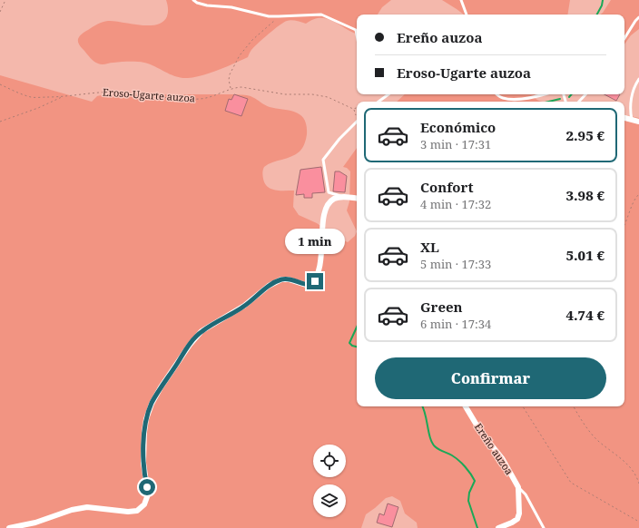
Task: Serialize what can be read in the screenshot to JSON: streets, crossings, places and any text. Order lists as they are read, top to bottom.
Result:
{
  "streets": {
    "street": ["Ereño auzoa"],
    "path": ["Eroso-Ugarte auzoa"]
  },
  "page": {
    "banner": ["Ereño auzoa", "Eroso-Ugarte auzoa"],
    "list": [
      {
        "name": "Económico",
        "note": "3 min · 17:31",
        "value": "2.95 €"
      },
      {
        "name": "Confort",
        "note": "4 min · 17:32",
        "value": "3.98 €"
      },
      {
        "name": "XL",
        "note": "5 min · 17:33",
        "value": "5.01 €"
      },
      {
        "name": "Green",
        "note": "6 min · 17:34",
        "value": "4.74 €"
      }
    ],
    "bubble": "1 min",
    "buttons": "Confirmar"
  }
}
